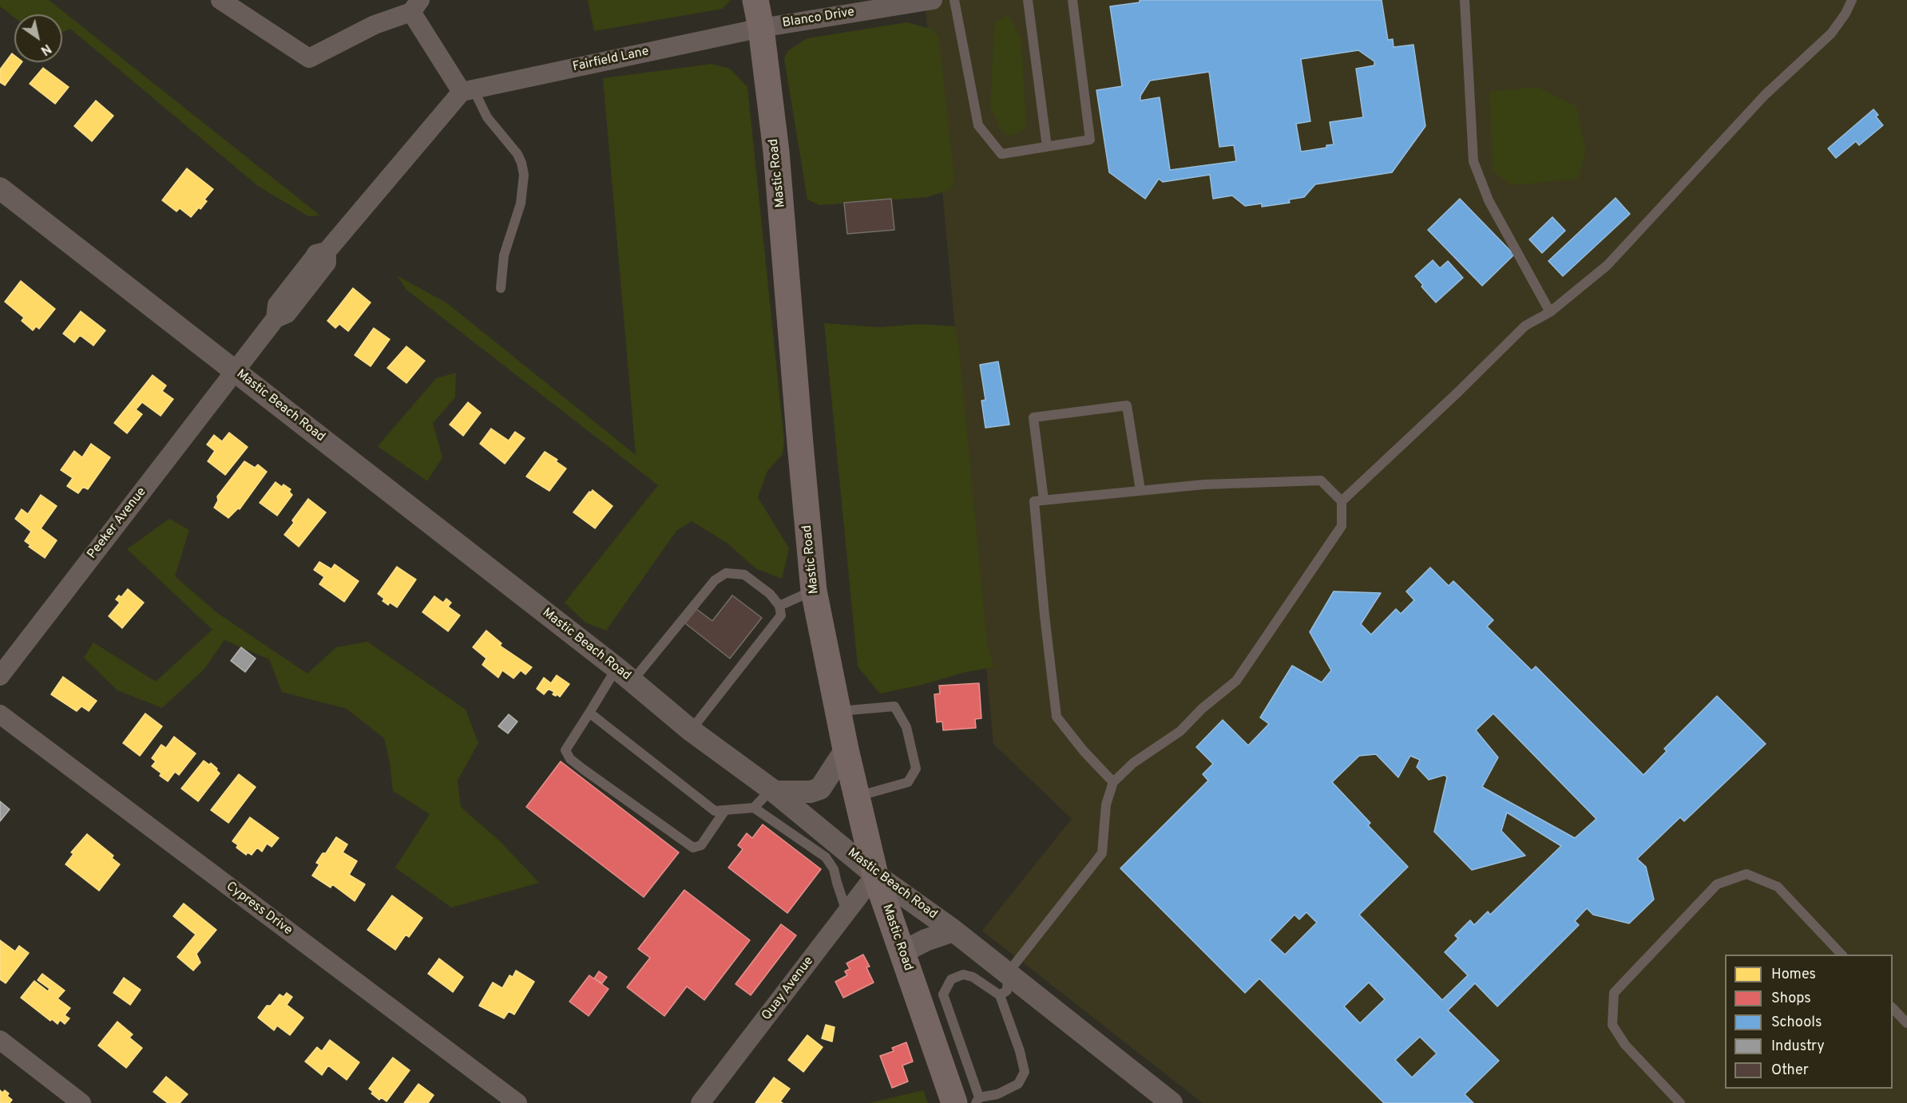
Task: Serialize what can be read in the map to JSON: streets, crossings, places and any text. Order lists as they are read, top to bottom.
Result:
{
  "streets": {
    "main road": ["Mastic Road"],
    "street": [
      "Blanco Drive",
      "Fairfield Lane",
      "Mastic Beach Road",
      "Peeker Avenue",
      "Cypress Drive",
      "Quay Avenue"
    ]
  },
  "crossings": [
    ["Blanco Drive", "Fairfield Lane"],
    ["Blanco Drive", "Mastic Road"],
    ["Fairfield Lane", "Mastic Road"],
    ["Mastic Road", "Mastic Beach Road"],
    ["Mastic Road", "Quay Avenue"],
    ["Mastic Beach Road", "Peeker Avenue"],
    ["Mastic Beach Road", "Quay Avenue"]
  ],
  "legend": [
    "Homes",
    "Shops",
    "Schools",
    "Industry",
    "Other"
  ],
  "north": "bottom right"
}
